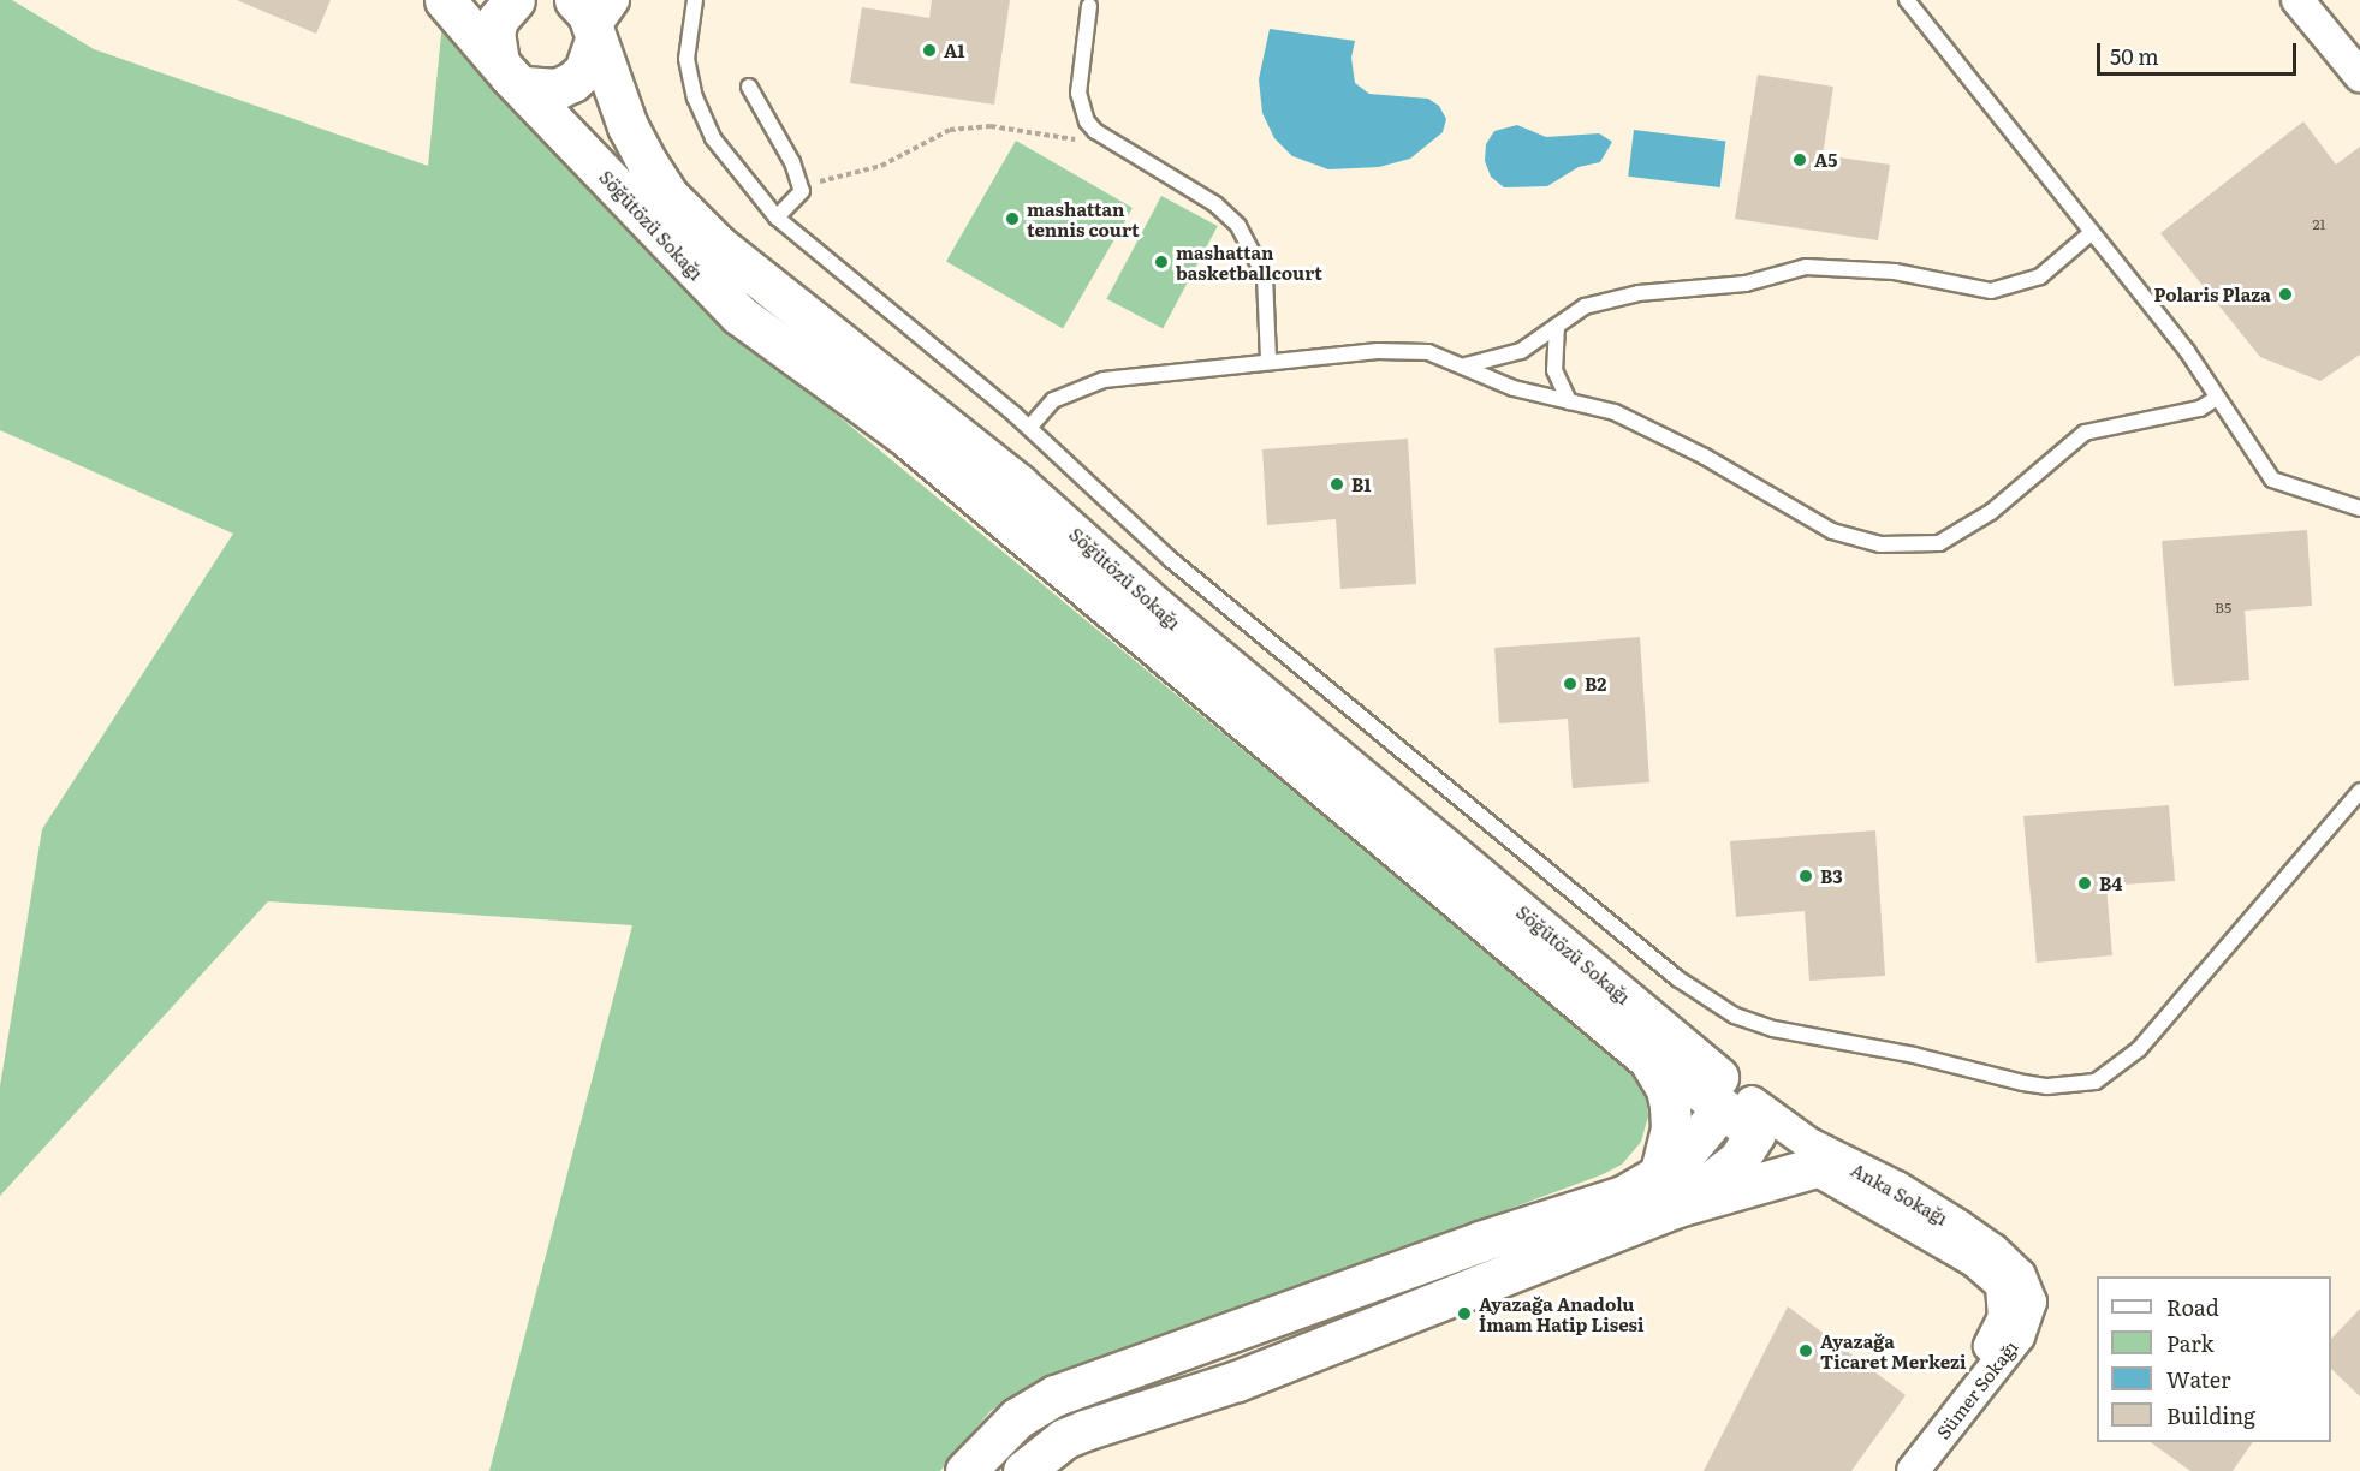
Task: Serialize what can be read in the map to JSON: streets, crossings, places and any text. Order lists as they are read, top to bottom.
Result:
{
  "streets": {
    "street": ["Söğütözü Sokağı", "Anka Sokağı", "Sümer Sokağı"]
  },
  "crossings": [
    ["Söğütözü Sokağı", "Anka Sokağı"],
    ["Anka Sokağı", "Sümer Sokağı"]
  ],
  "places": [
    "A1",
    "A5",
    "mashattan tennis court",
    "mashattan basketballcourt",
    "Polaris Plaza",
    "B1",
    "B2",
    "B3",
    "B4",
    "Ayazağa Anadolu İmam Hatip Lisesi",
    "Ayazağa Ticaret Merkezi"
  ],
  "house_numbers": ["21", "B5"],
  "legend": [
    "Road",
    "Park",
    "Water",
    "Building"
  ],
  "scale_bar": "50 m"
}
